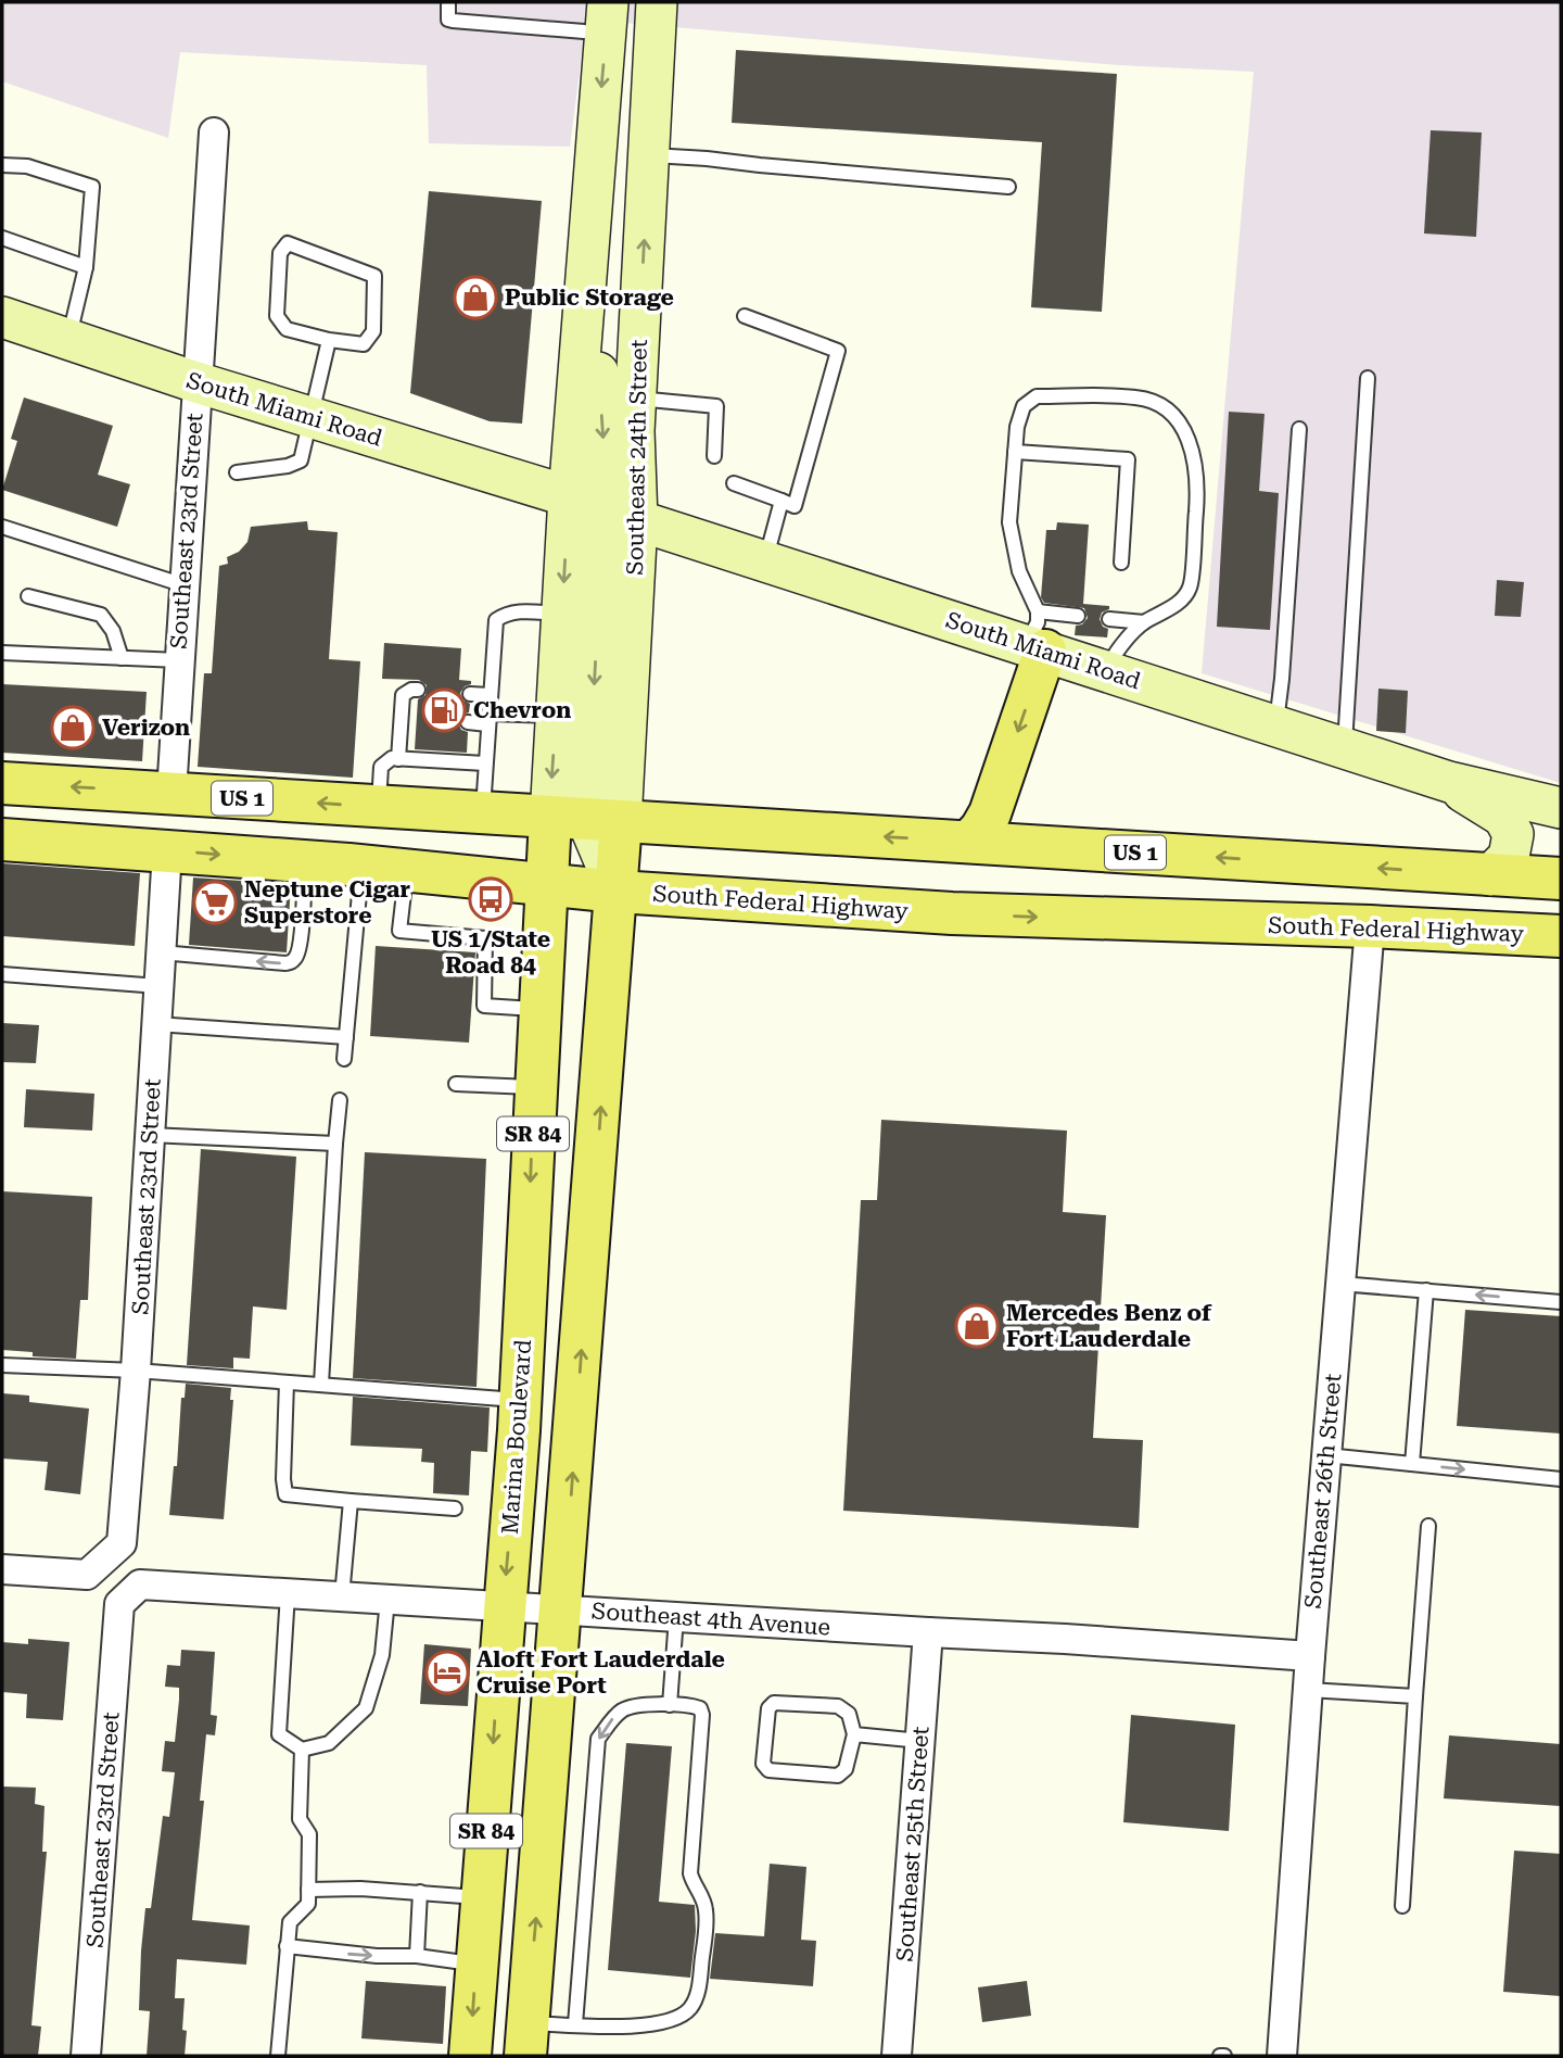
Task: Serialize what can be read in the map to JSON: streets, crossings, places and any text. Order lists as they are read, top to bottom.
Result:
{
  "streets": {
    "main road": [
      "US 1",
      "South Federal Highway",
      "SR 84",
      "Marina Boulevard"
    ],
    "street": [
      "South Miami Road",
      "Southeast 24th Street",
      "Southeast 23rd Street",
      "Southeast 26th Street",
      "Southeast 4th Avenue",
      "Southeast 25th Street"
    ]
  },
  "crossings": [
    ["South Miami Road", "Southeast 24th Street"],
    ["South Miami Road", "Southeast 23rd Street"],
    ["South Miami Road", "US 1"],
    ["South Miami Road", "SR 84"],
    ["Southeast 24th Street", "US 1"],
    ["Southeast 24th Street", "SR 84"],
    ["Southeast 24th Street", "Marina Boulevard"],
    ["Southeast 23rd Street", "US 1"],
    ["Southeast 23rd Street", "South Federal Highway"],
    ["Southeast 23rd Street", "Southeast 4th Avenue"],
    ["US 1", "SR 84"],
    ["US 1", "Marina Boulevard"],
    ["South Federal Highway", "SR 84"],
    ["South Federal Highway", "Marina Boulevard"],
    ["South Federal Highway", "Southeast 26th Street"],
    ["SR 84", "Marina Boulevard"],
    ["SR 84", "Southeast 4th Avenue"],
    ["Marina Boulevard", "Southeast 4th Avenue"],
    ["Southeast 26th Street", "Southeast 4th Avenue"],
    ["Southeast 4th Avenue", "Southeast 25th Street"]
  ],
  "places": {
    "shop": ["Public Storage", "Verizon", "Mercedes Benz of Fort Lauderdale"],
    "fuel station": ["Chevron"],
    "bus stop": ["US 1/State Road 84"],
    "supermarket": ["Neptune Cigar Superstore"],
    "hotel": ["Aloft Fort Lauderdale Cruise Port"]
  }
}
